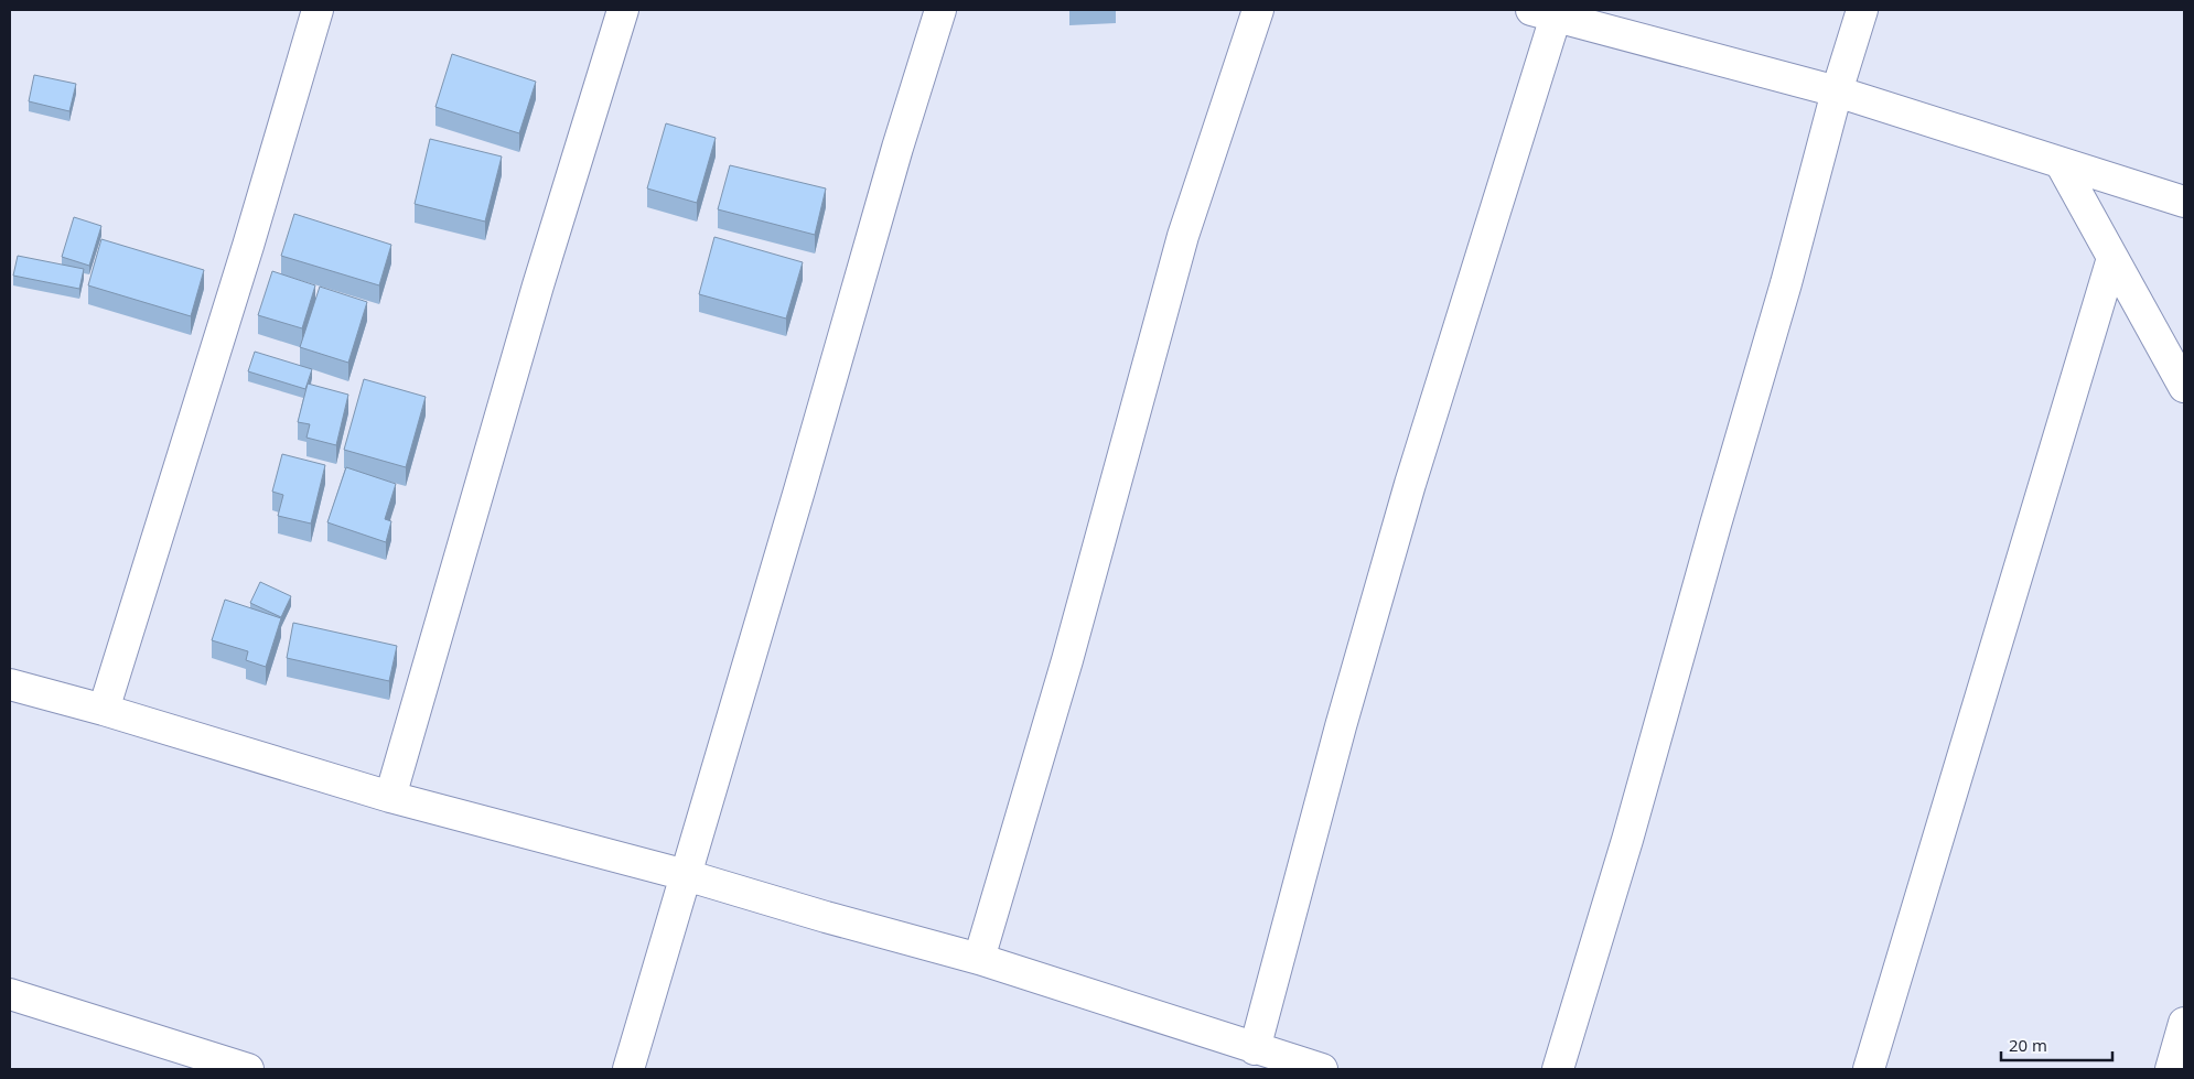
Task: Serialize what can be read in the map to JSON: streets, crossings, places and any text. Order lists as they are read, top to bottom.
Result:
{
  "scale_bar": "20 m"
}
